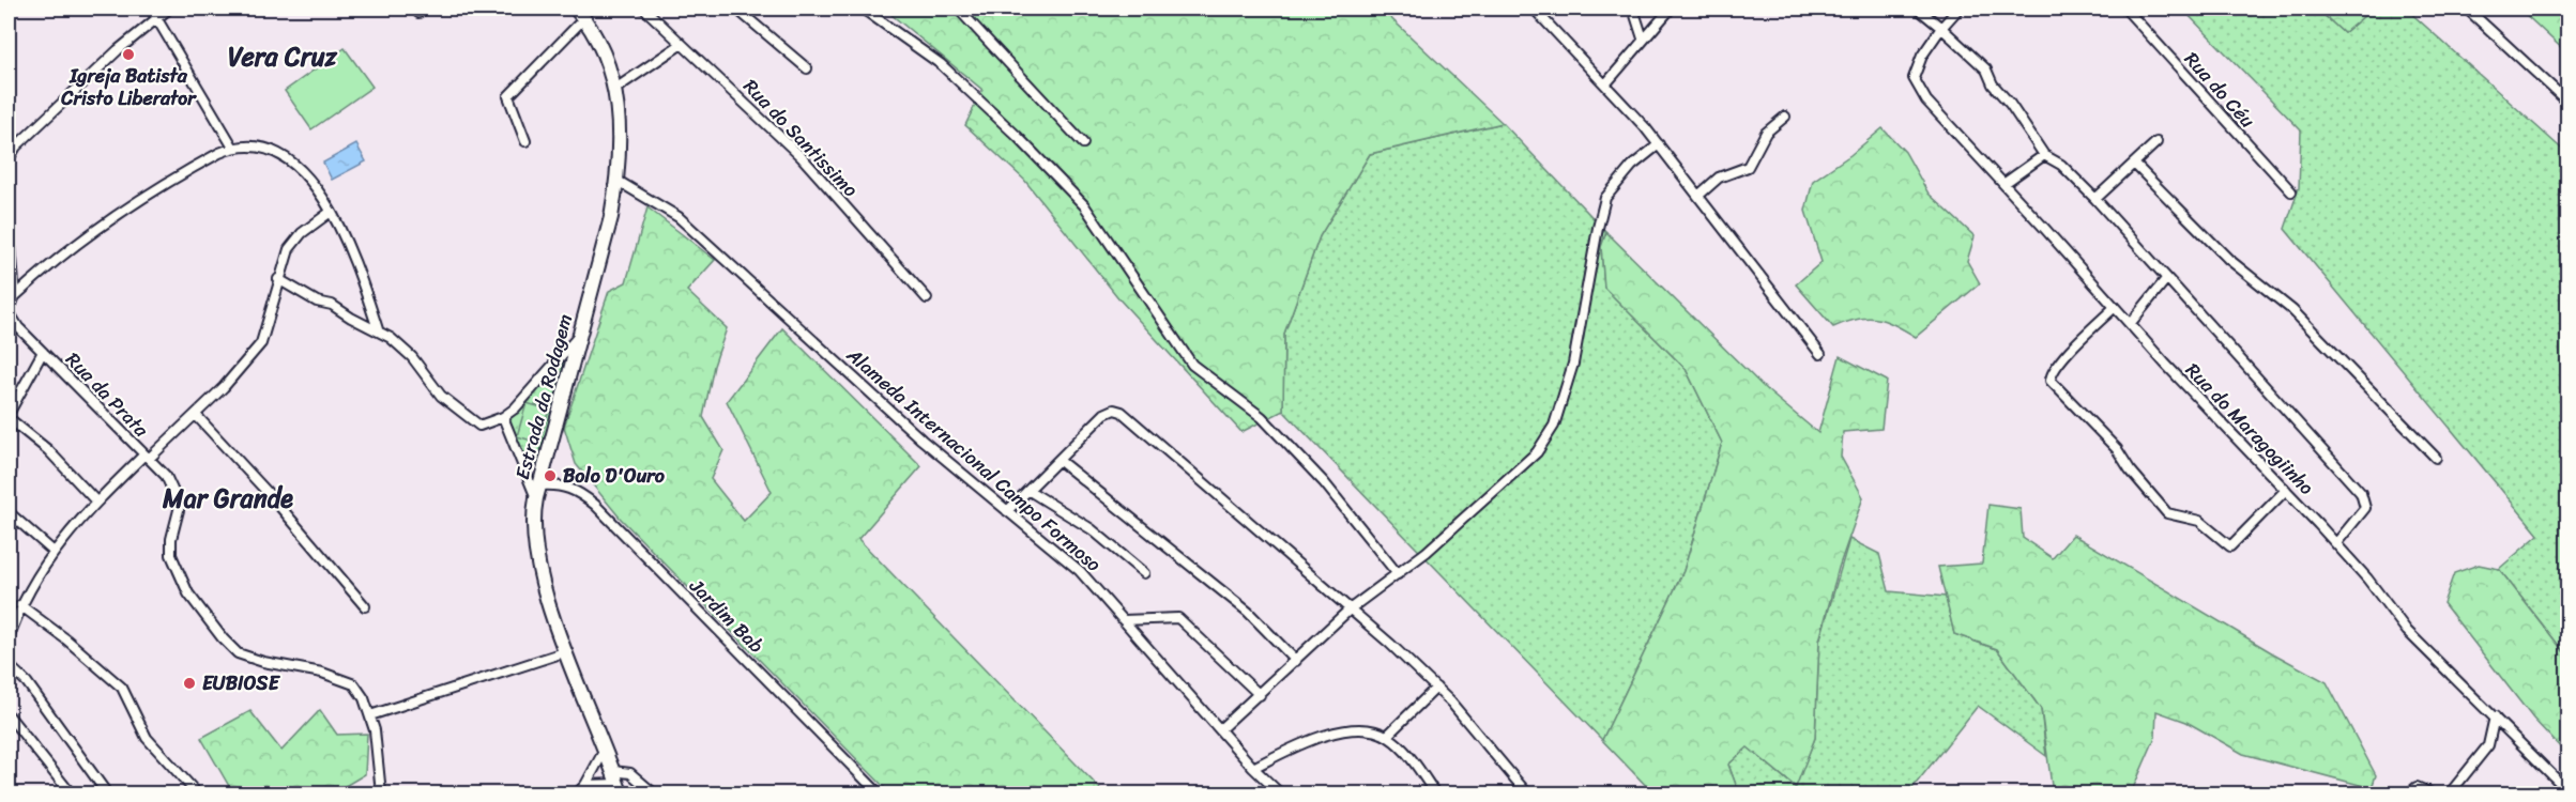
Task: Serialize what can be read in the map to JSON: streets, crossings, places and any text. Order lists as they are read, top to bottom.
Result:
{
  "streets": {
    "main road": ["Estrada da Rodagem"],
    "street": [
      "Rua do Céu",
      "Rua do Santissimo",
      "Rua da Prata",
      "Rua do Maragogiinho",
      "Alameda Internacional Campo Formoso",
      "Jardim Bab"
    ]
  },
  "crossings": [
    ["Estrada da Rodagem", "Alameda Internacional Campo Formoso"],
    ["Estrada da Rodagem", "Jardim Bab"]
  ],
  "districts": ["Vera Cruz", "Mar Grande"],
  "places": ["Igreja Batista Cristo Liberator", "Bolo D'Ouro", "EUBIOSE"]
}
